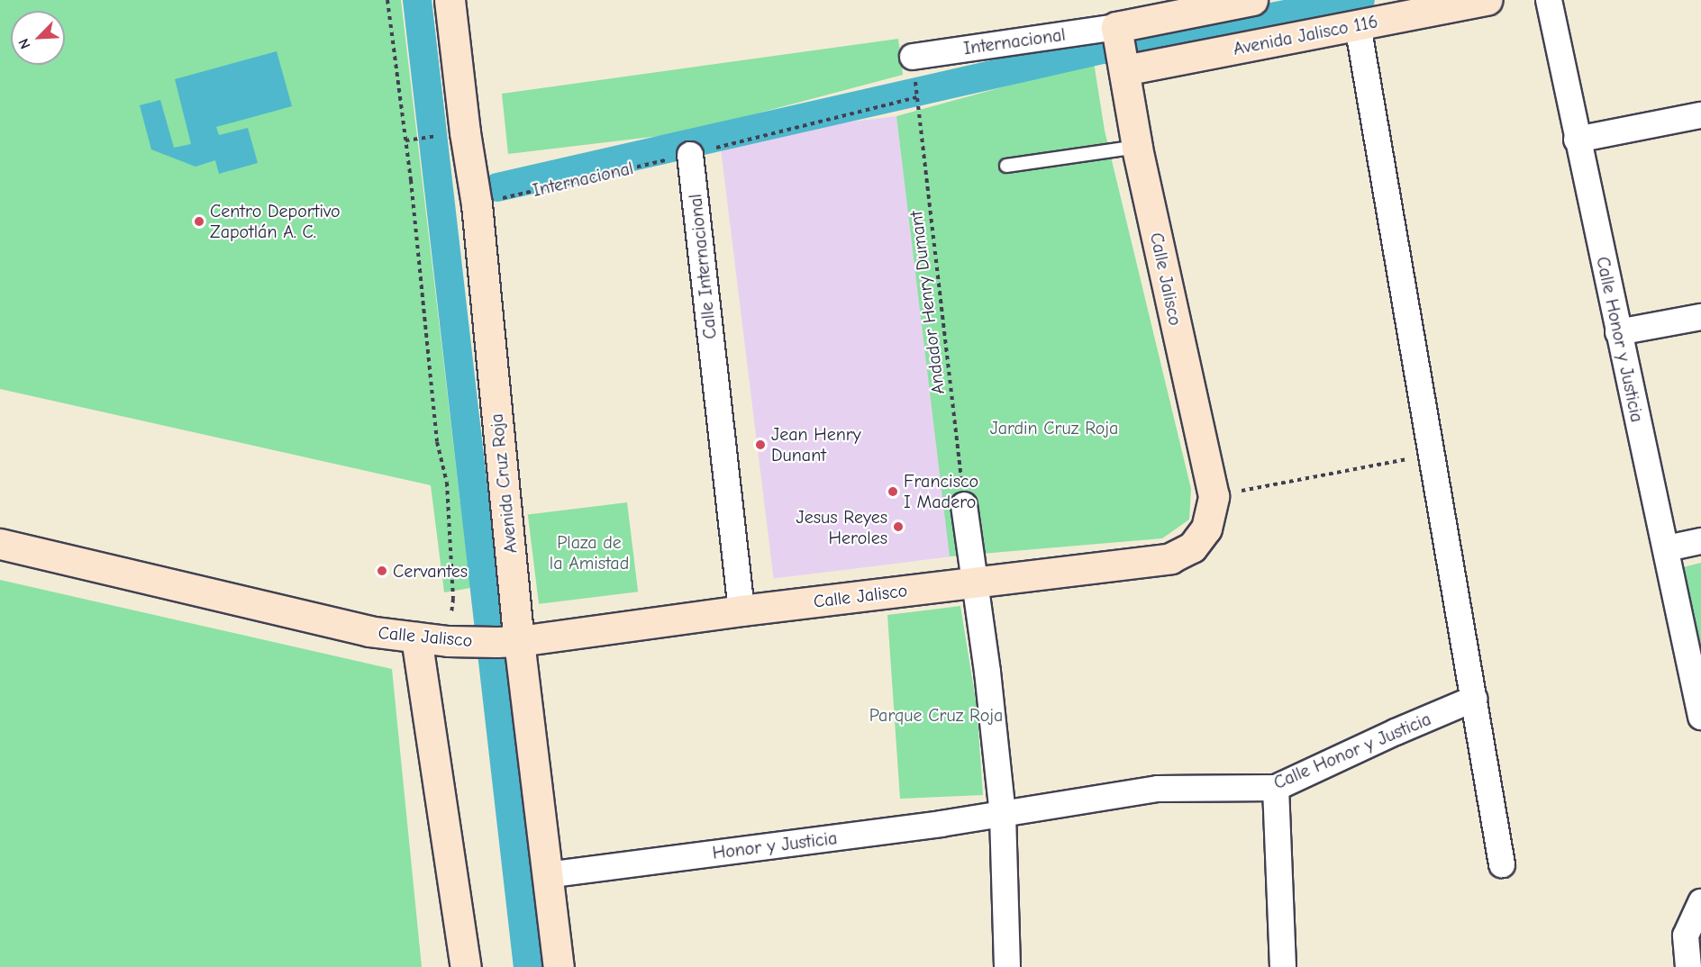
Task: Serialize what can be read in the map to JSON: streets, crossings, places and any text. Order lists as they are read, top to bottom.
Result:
{
  "streets": {
    "street": [
      "Avenida Jalisco 116",
      "Internacional",
      "Calle Internacional",
      "Calle Jalisco",
      "Calle Honor y Justicia",
      "Avenida Cruz Roja",
      "Honor y Justicia"
    ],
    "path": ["Andador Henry Dumant"]
  },
  "crossings": [
    ["Avenida Jalisco 116", "Internacional"],
    ["Avenida Jalisco 116", "Calle Jalisco"],
    ["Internacional", "Calle Internacional"],
    ["Internacional", "Calle Jalisco"],
    ["Internacional", "Andador Henry Dumant"],
    ["Internacional", "Avenida Cruz Roja"],
    ["Calle Internacional", "Calle Jalisco"],
    ["Calle Internacional", "Andador Henry Dumant"],
    ["Calle Jalisco", "Avenida Cruz Roja"],
    ["Calle Honor y Justicia", "Honor y Justicia"],
    ["Avenida Cruz Roja", "Honor y Justicia"]
  ],
  "parks": ["Jardin Cruz Roja", "Plaza de la Amistad", "Parque Cruz Roja"],
  "places": [
    "Centro Deportivo Zapotlán A. C.",
    "Jean Henry Dunant",
    "Francisco I Madero",
    "Jesus Reyes Heroles",
    "Cervantes"
  ],
  "north": "bottom left"
}
